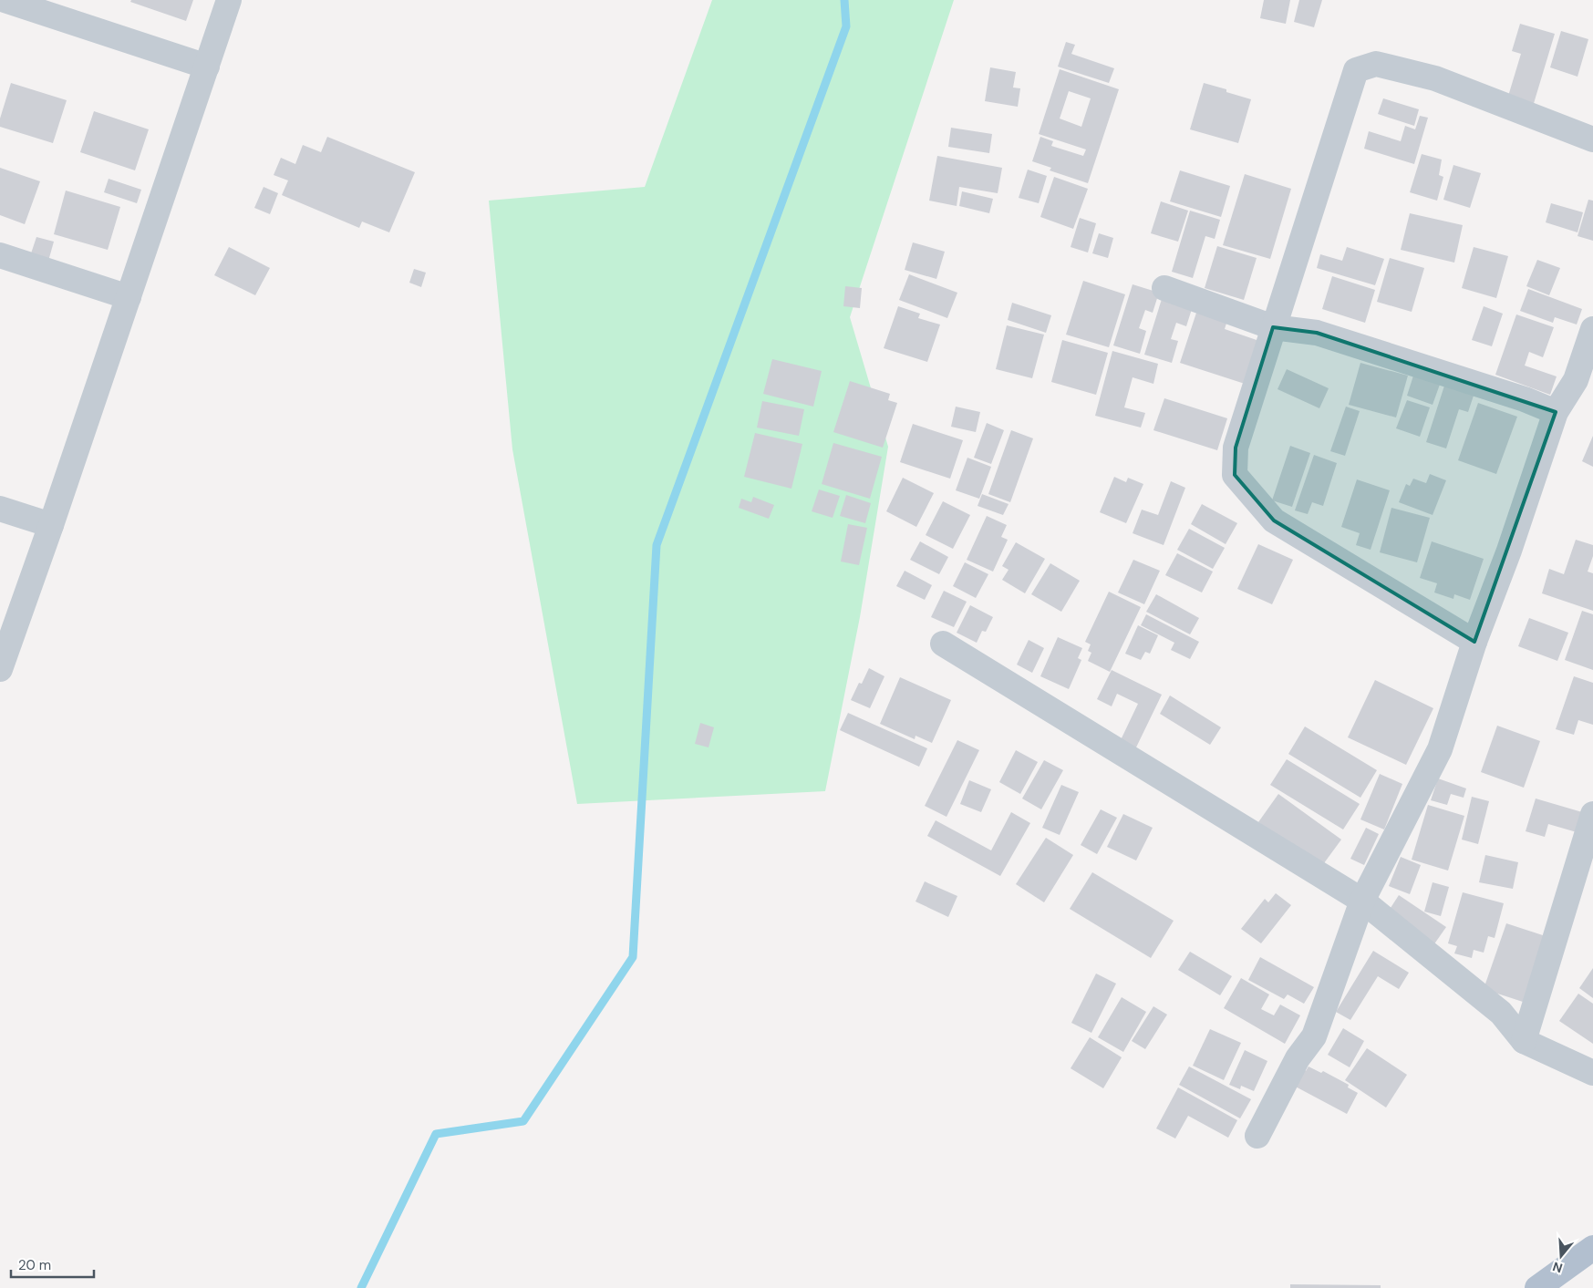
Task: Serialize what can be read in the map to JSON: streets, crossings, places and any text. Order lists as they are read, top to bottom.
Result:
{
  "scale_bar": "20 m",
  "north": "bottom"
}
